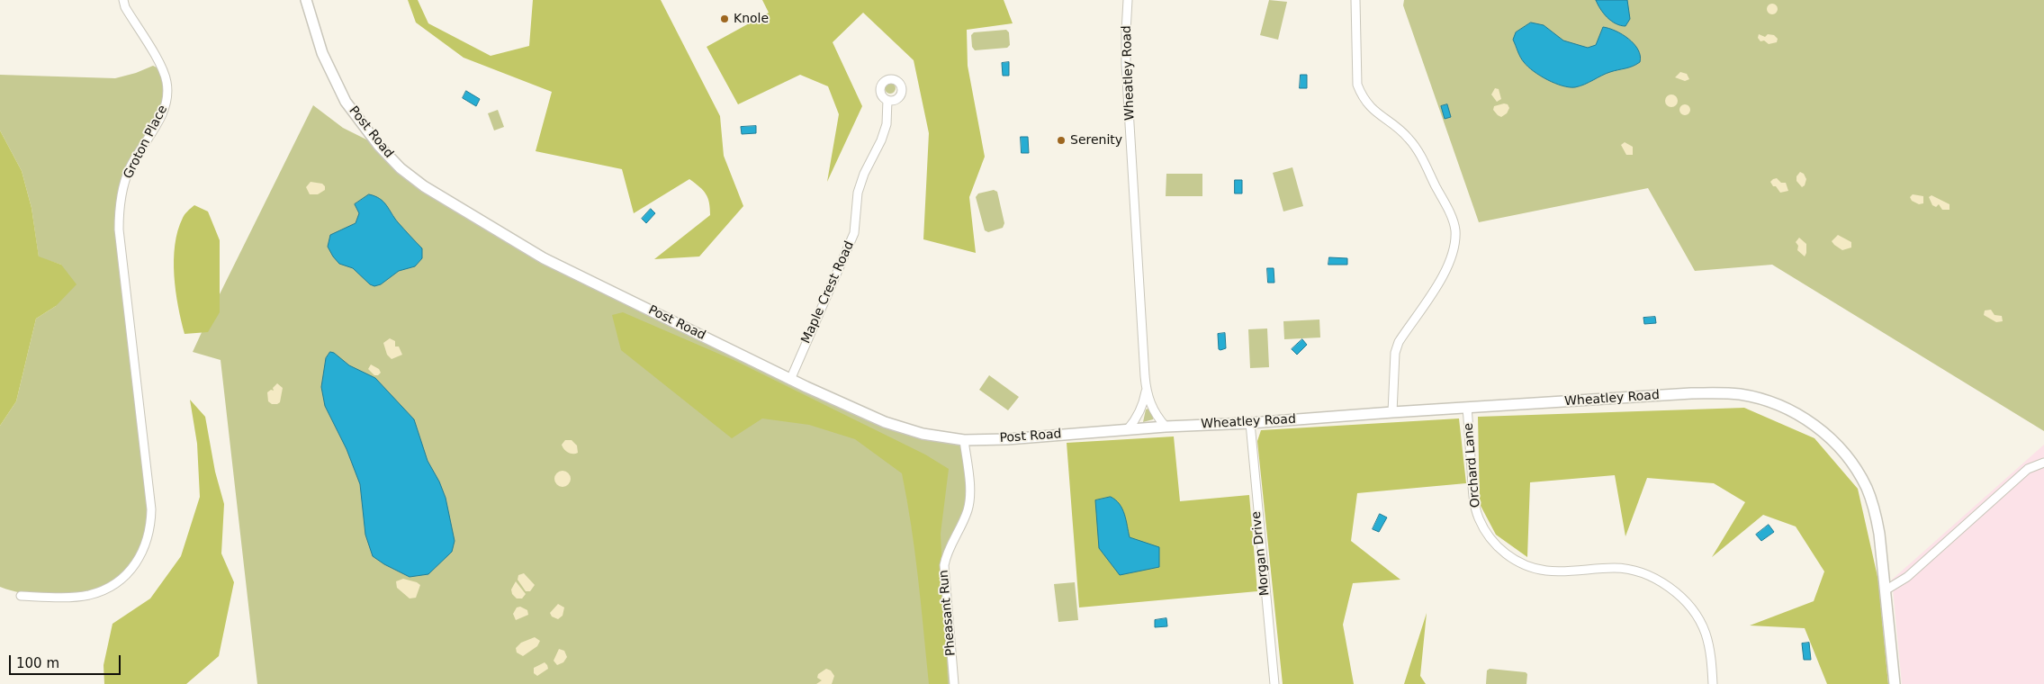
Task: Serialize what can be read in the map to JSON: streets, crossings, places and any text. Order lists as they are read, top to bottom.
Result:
{
  "streets": {
    "main road": ["Wheatley Road", "Post Road"],
    "street": [
      "Groton Place",
      "Maple Crest Road",
      "Orchard Lane",
      "Morgan Drive",
      "Pheasant Run"
    ]
  },
  "crossings": [
    ["Wheatley Road", "Post Road"],
    ["Wheatley Road", "Orchard Lane"],
    ["Wheatley Road", "Morgan Drive"],
    ["Post Road", "Maple Crest Road"],
    ["Post Road", "Pheasant Run"]
  ],
  "places": ["Knole", "Serenity"],
  "scale_bar": "100 m"
}
